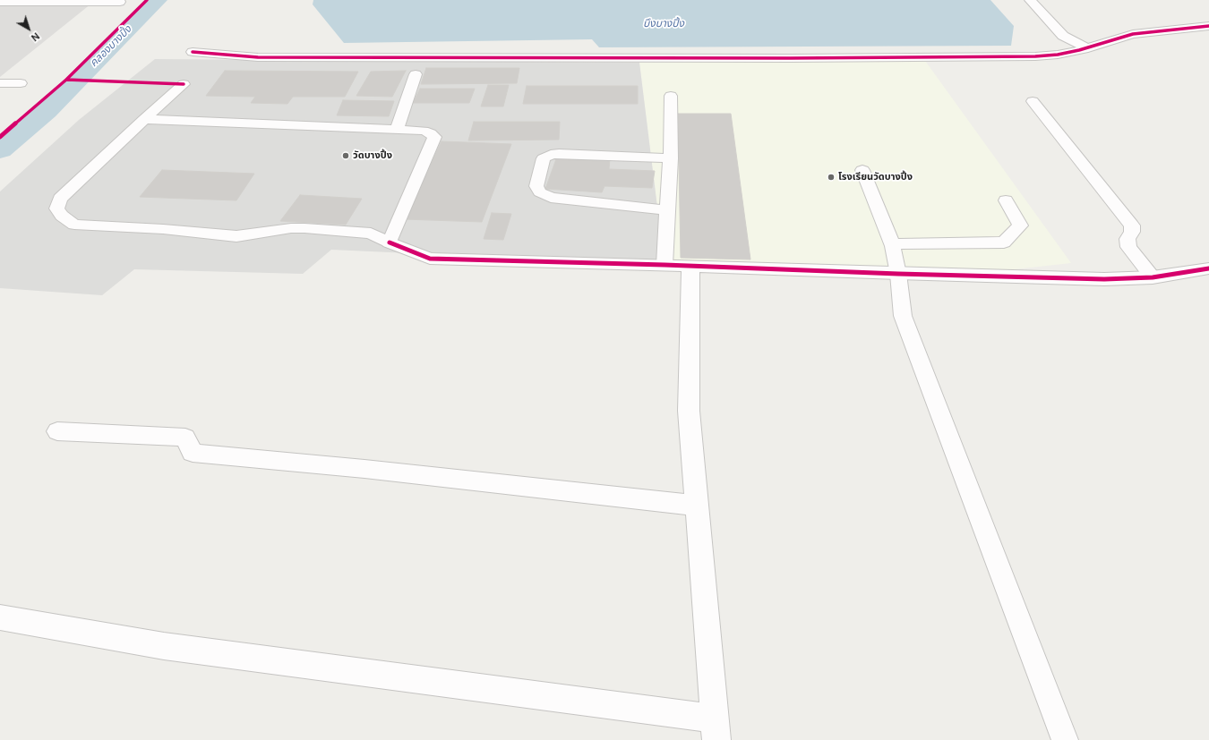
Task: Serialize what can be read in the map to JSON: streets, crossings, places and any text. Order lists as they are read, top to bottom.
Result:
{
  "water": ["บึงบางปิ้ง", "คลองบางปิ้ง"],
  "places": ["วัดบางปิ้ง", "โรงเรียนวัดบางปิ้ง"],
  "north": "bottom right"
}
